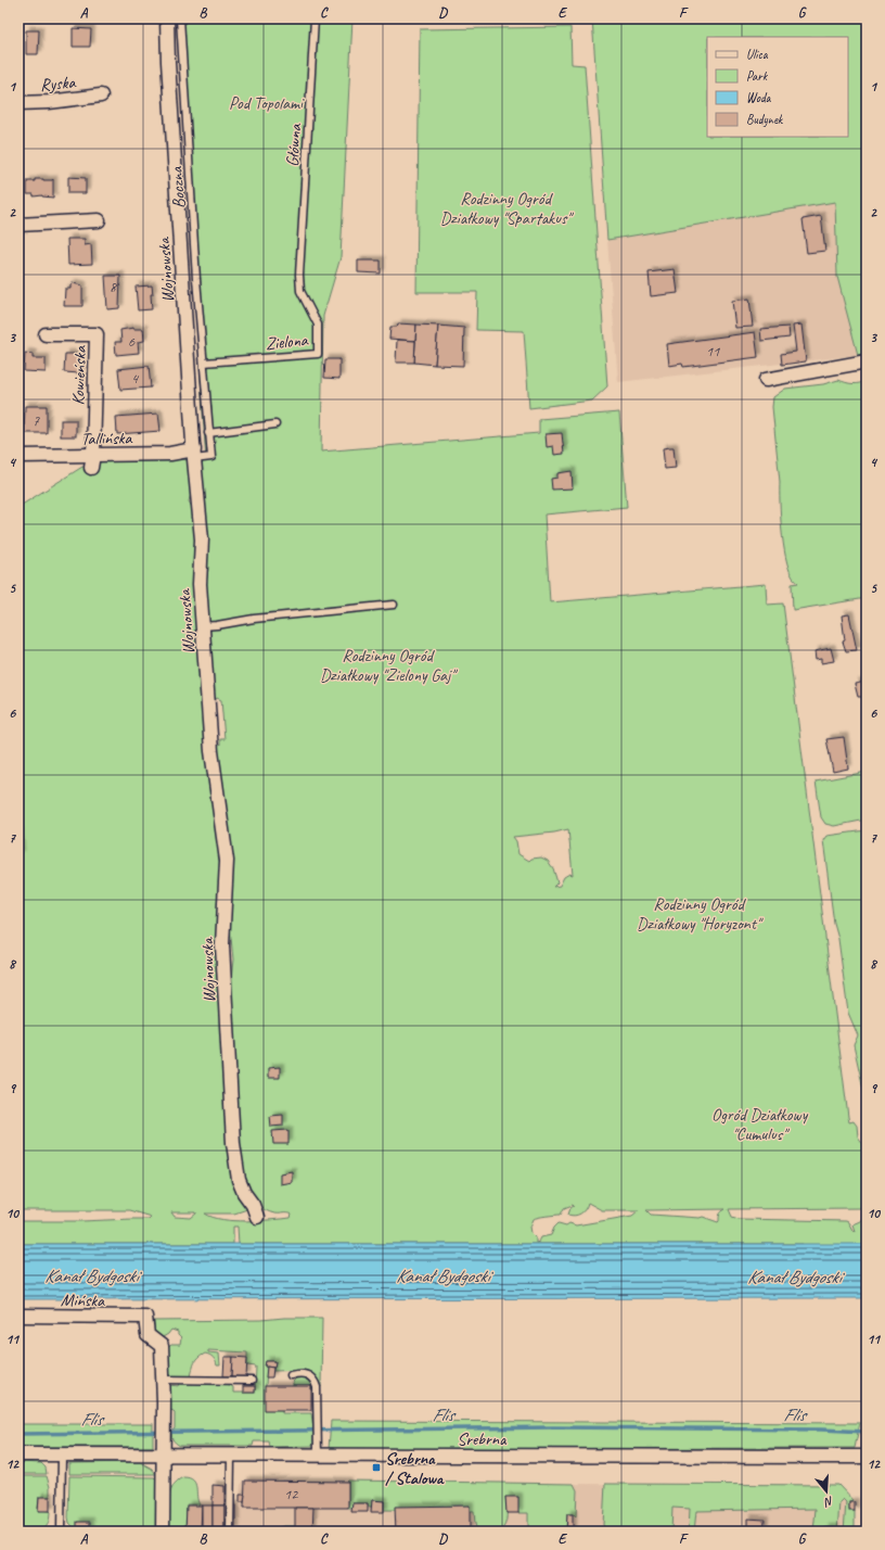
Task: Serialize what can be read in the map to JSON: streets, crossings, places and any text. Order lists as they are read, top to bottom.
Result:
{
  "streets": {
    "street": [
      "Ryska",
      "Wojnowska",
      "Kowieńska",
      "Tallińska",
      "Mińska",
      "Srebrna"
    ],
    "lane": ["Główna", "Boczna", "Zielona"]
  },
  "crossings": [
    ["Główna", "Zielona"],
    ["Boczna", "Wojnowska"],
    ["Boczna", "Zielona"],
    ["Boczna", "Tallińska"],
    ["Wojnowska", "Tallińska"],
    ["Kowieńska", "Tallińska"]
  ],
  "water": ["Kanał Bydgoski", "Flis"],
  "parks": [
    "Pod Topolami",
    "Rodzinny Ogród Działkowy \"Spartakus\"",
    "Rodzinny Ogród Działkowy \"Zielony Gaj\"",
    "Rodzinny Ogród Działkowy \"Horyzont\"",
    "Ogród Działkowy \"Cumulus\""
  ],
  "places": {
    "transit": ["Srebrna / Stalowa"]
  },
  "house_numbers": [
    "8",
    "6",
    "11",
    "4",
    "7",
    "12"
  ],
  "legend": [
    "Ulica",
    "Park",
    "Woda",
    "Budynek"
  ],
  "north": "bottom",
  "grid": {
    "columns": [
      "A",
      "B",
      "C",
      "D",
      "E",
      "F",
      "G"
    ],
    "rows": [
      "1",
      "2",
      "3",
      "4",
      "5",
      "6",
      "7",
      "8",
      "9",
      "10",
      "11",
      "12"
    ]
  }
}
